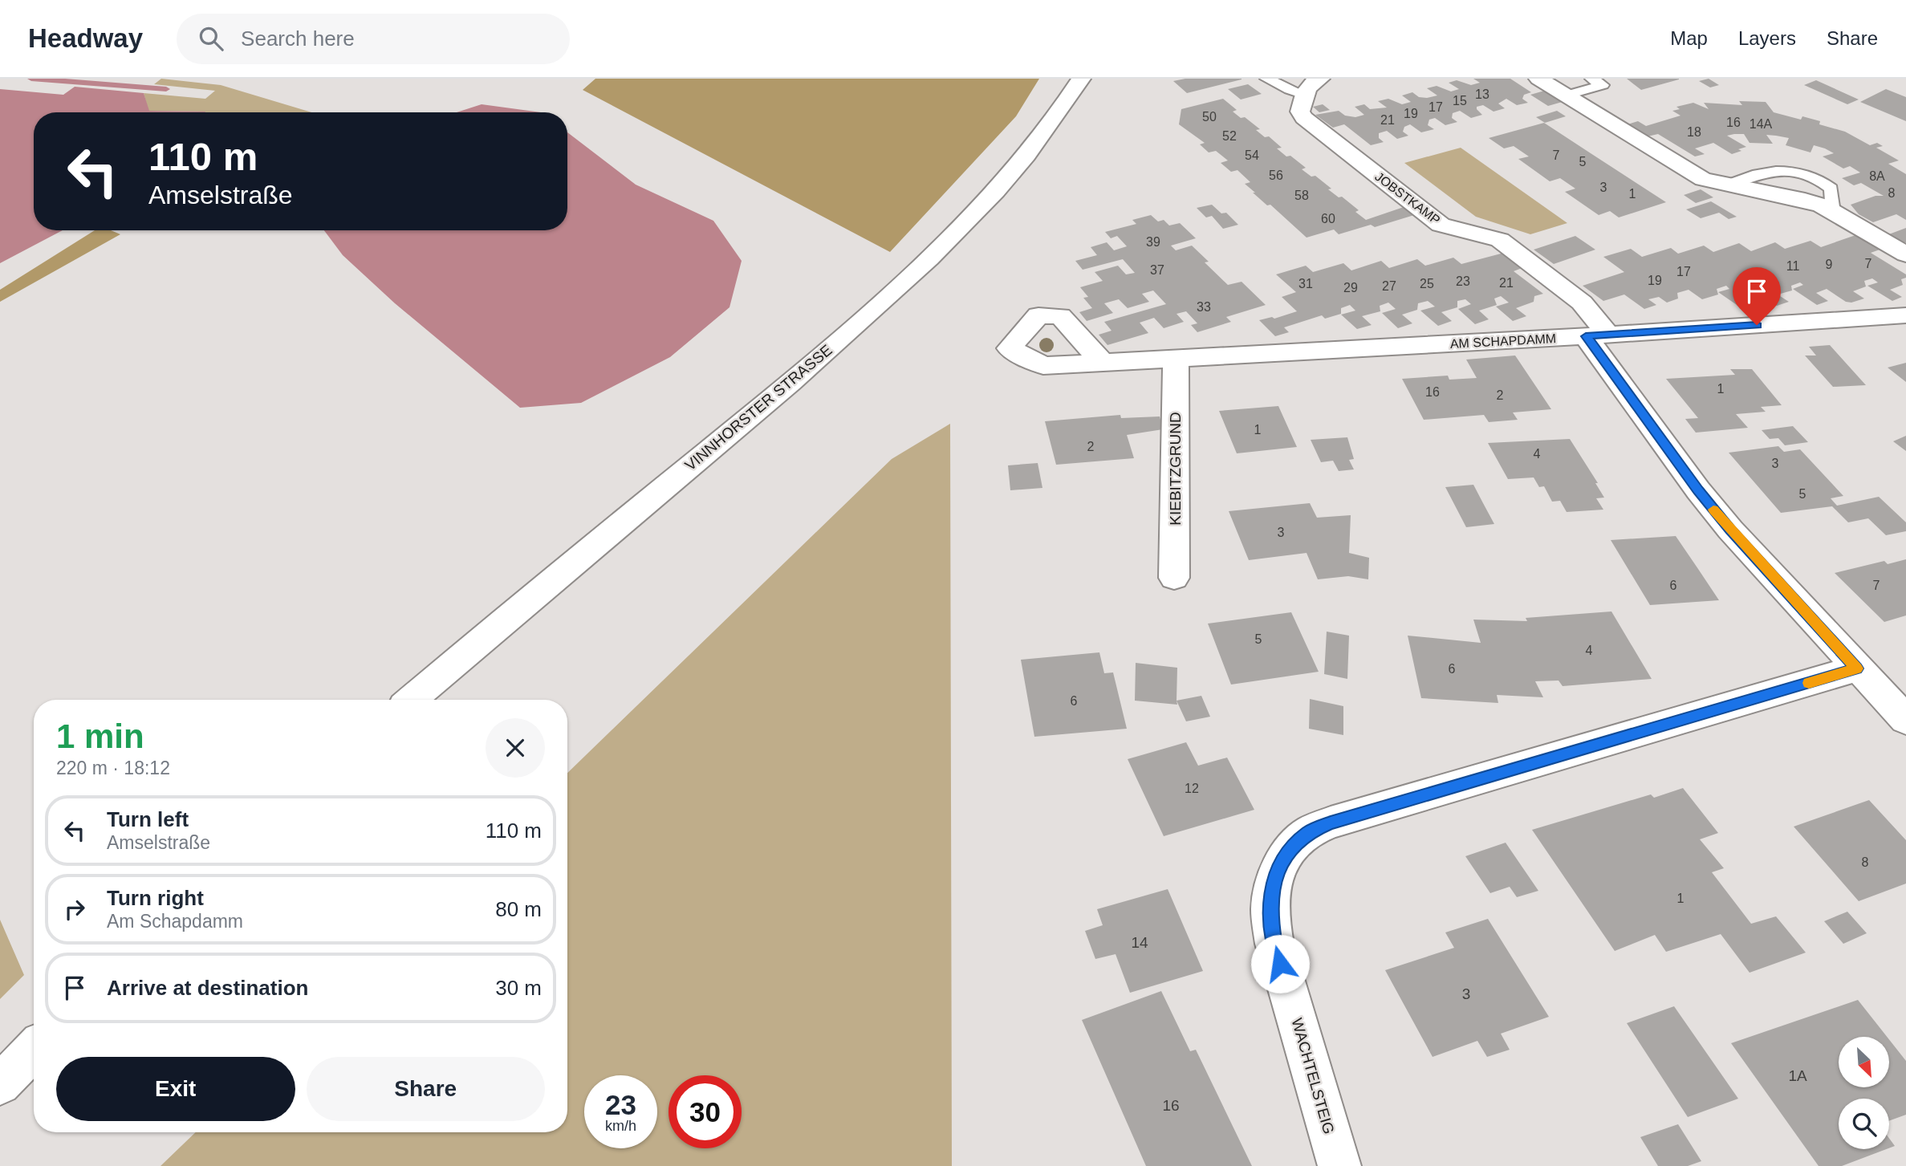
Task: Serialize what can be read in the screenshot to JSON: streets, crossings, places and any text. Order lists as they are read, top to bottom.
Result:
{
  "streets": {
    "street": [
      "JOBSTKAMP",
      "AM SCHAPDAMM",
      "VINNHORSTER STRASSE",
      "KIEBITZGRUND",
      "WACHTELSTEIG"
    ]
  },
  "crossings": [
    ["JOBSTKAMP", "AM SCHAPDAMM"],
    ["AM SCHAPDAMM", "KIEBITZGRUND"]
  ],
  "house_numbers": [
    "13",
    "15",
    "17",
    "19",
    "50",
    "21",
    "16",
    "14A",
    "18",
    "52",
    "54",
    "7",
    "5",
    "56",
    "8A",
    "3",
    "8",
    "1",
    "58",
    "60",
    "39",
    "7",
    "9",
    "11",
    "37",
    "17",
    "19",
    "23",
    "21",
    "31",
    "25",
    "27",
    "29",
    "33",
    "1",
    "16",
    "2",
    "1",
    "2",
    "4",
    "3",
    "5",
    "3",
    "6",
    "7",
    "5",
    "4",
    "6",
    "6",
    "12",
    "8",
    "1",
    "14",
    "3",
    "1A",
    "16"
  ],
  "north": "bottom right",
  "page": {
    "header": "Headway",
    "search": "Search here",
    "nav": ["Map", "Layers", "Share"],
    "turn": ["110 m", "Amselstraße"],
    "heading": ["1 min", "220 m · 18:12"],
    "list": [
      {
        "name": "Turn left",
        "note": "Amselstraße",
        "value": "110 m"
      },
      {
        "name": "Turn right",
        "note": "Am Schapdamm",
        "value": "80 m"
      },
      {
        "name": "Arrive at destination",
        "value": "30 m"
      }
    ],
    "buttons": ["Exit", "Share"],
    "speed": "23 km/h",
    "limit": "30"
  }
}
